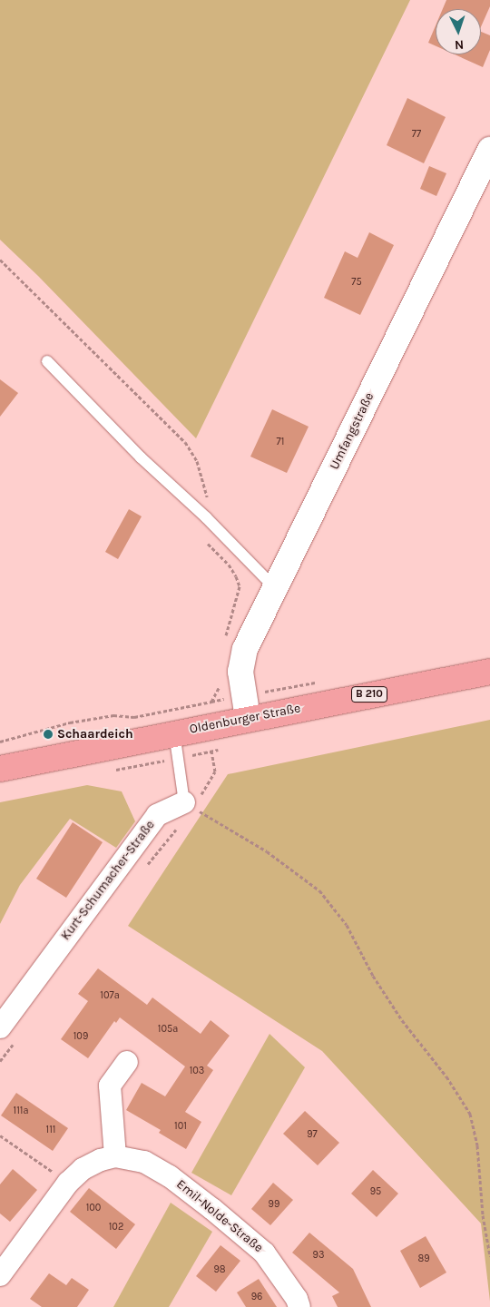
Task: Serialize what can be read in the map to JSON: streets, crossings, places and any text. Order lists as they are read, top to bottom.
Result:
{
  "streets": {
    "main road": ["B 210", "Oldenburger Straße"],
    "street": ["Umfangstraße", "Kurt-Schumacher-Straße", "Emil-Nolde-Straße"]
  },
  "crossings": [
    ["Umfangstraße", "Oldenburger Straße"]
  ],
  "places": ["Schaardeich"],
  "house_numbers": [
    "77",
    "75",
    "71",
    "107a",
    "105a",
    "109",
    "103",
    "111a",
    "101",
    "111",
    "97",
    "95",
    "99",
    "100",
    "102",
    "93",
    "89",
    "98",
    "96"
  ],
  "north": "bottom"
}
